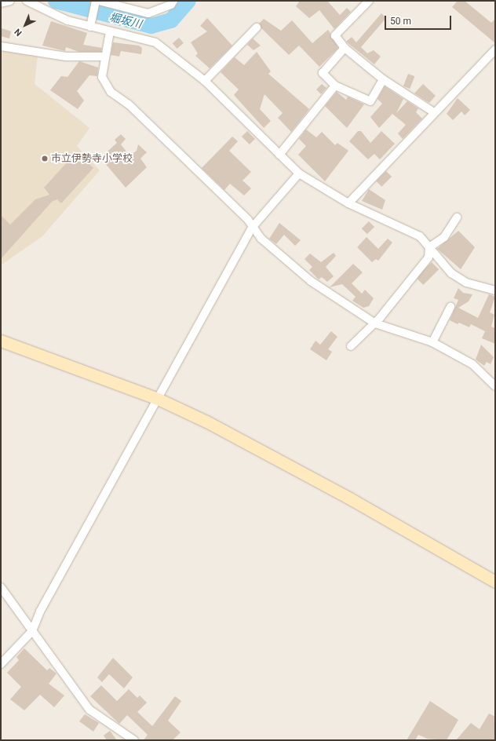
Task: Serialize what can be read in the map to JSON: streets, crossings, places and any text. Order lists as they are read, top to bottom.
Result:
{
  "water": ["堀坂川"],
  "places": ["市立伊勢寺小学校"],
  "scale_bar": "50 m",
  "north": "bottom left"
}
